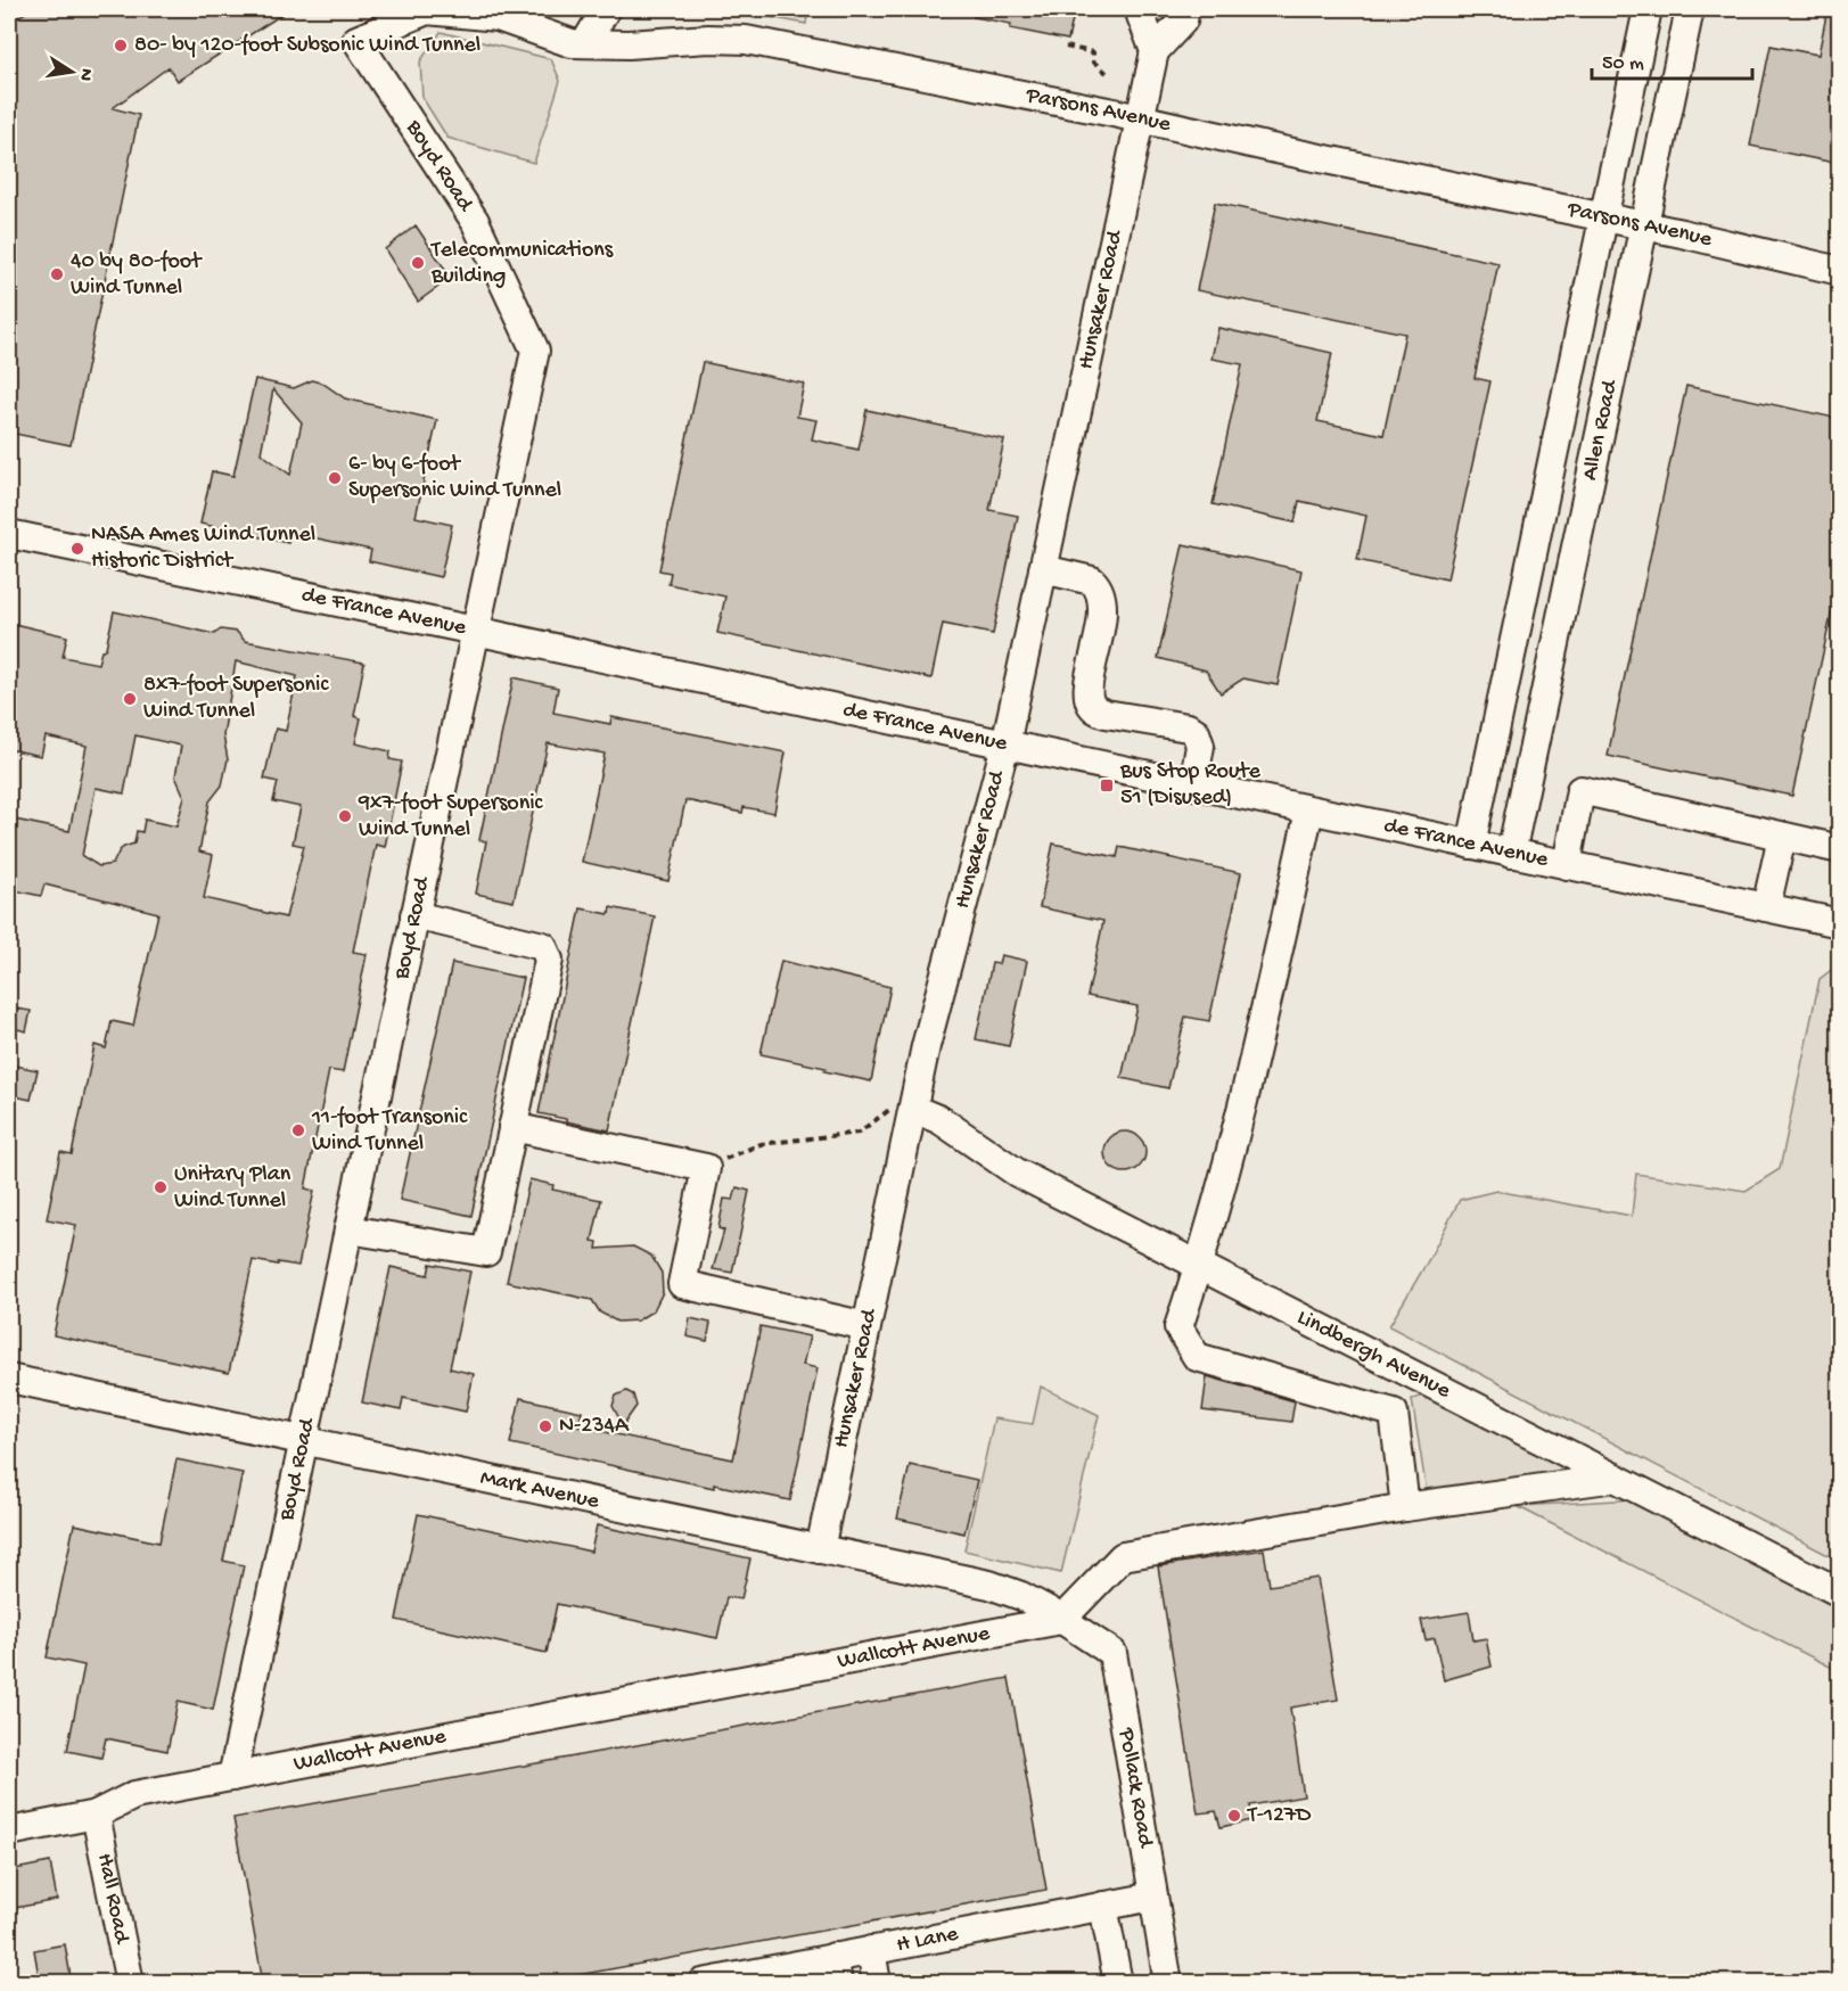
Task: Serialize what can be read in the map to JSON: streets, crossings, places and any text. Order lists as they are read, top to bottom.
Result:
{
  "streets": {
    "street": [
      "Parsons Avenue",
      "Boyd Road",
      "Hunsaker Road",
      "Allen Road",
      "de France Avenue",
      "Lindbergh Avenue",
      "Mark Avenue",
      "Wallcott Avenue",
      "Pollack Road",
      "Hall Road",
      "H Lane"
    ]
  },
  "crossings": [
    ["Parsons Avenue", "Boyd Road"],
    ["Parsons Avenue", "Hunsaker Road"],
    ["Parsons Avenue", "Allen Road"],
    ["Boyd Road", "de France Avenue"],
    ["Boyd Road", "Mark Avenue"],
    ["Boyd Road", "Wallcott Avenue"],
    ["Hunsaker Road", "de France Avenue"],
    ["Hunsaker Road", "Lindbergh Avenue"],
    ["Hunsaker Road", "Mark Avenue"],
    ["Allen Road", "de France Avenue"],
    ["Mark Avenue", "Wallcott Avenue"],
    ["Mark Avenue", "Pollack Road"],
    ["Wallcott Avenue", "Pollack Road"],
    ["Wallcott Avenue", "Hall Road"],
    ["Pollack Road", "H Lane"]
  ],
  "places": {
    "other": [
      "80- by 120-foot Subsonic Wind Tunnel",
      "Telecommunications Building",
      "40 by 80-foot Wind Tunnel",
      "6- by 6-foot Supersonic Wind Tunnel",
      "NASA Ames Wind Tunnel Historic District",
      "8x7-foot Supersonic Wind Tunnel",
      "9x7-foot Supersonic Wind Tunnel",
      "11-foot Transonic Wind Tunnel",
      "Unitary Plan Wind Tunnel",
      "N-234A",
      "T-127D"
    ],
    "transit": ["Bus Stop Route 51 (Disused)"]
  },
  "scale_bar": "50 m",
  "north": "right"
}
